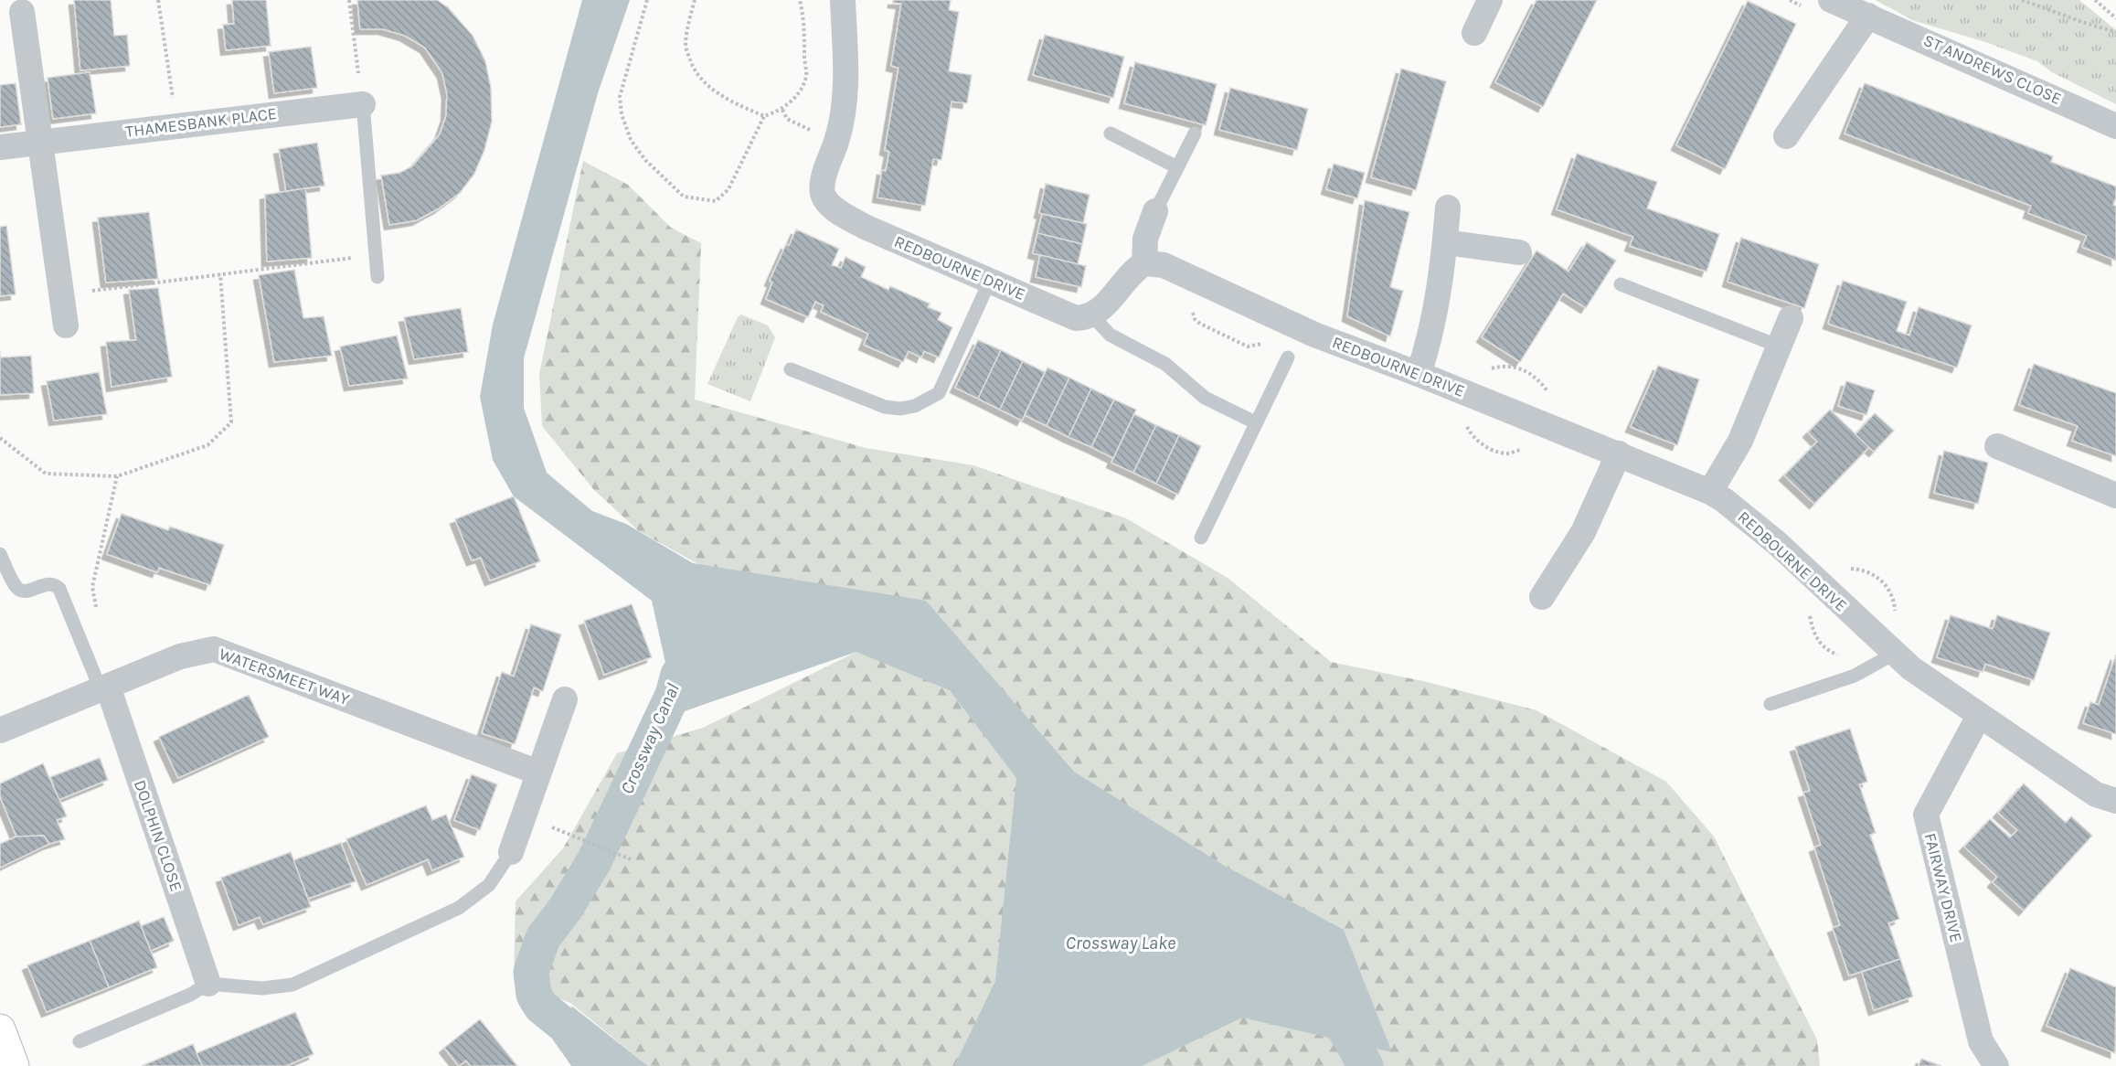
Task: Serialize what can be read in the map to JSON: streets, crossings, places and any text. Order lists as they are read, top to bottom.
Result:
{
  "streets": {
    "street": [
      "ST ANDREWS CLOSE",
      "THAMESBANK PLACE",
      "REDBOURNE DRIVE",
      "WATERSMEET WAY",
      "DOLPHIN CLOSE",
      "FAIRWAY DRIVE"
    ]
  },
  "crossings": [
    ["REDBOURNE DRIVE", "FAIRWAY DRIVE"],
    ["WATERSMEET WAY", "DOLPHIN CLOSE"]
  ],
  "water": ["Crossway Canal", "Crossway Lake"]
}
